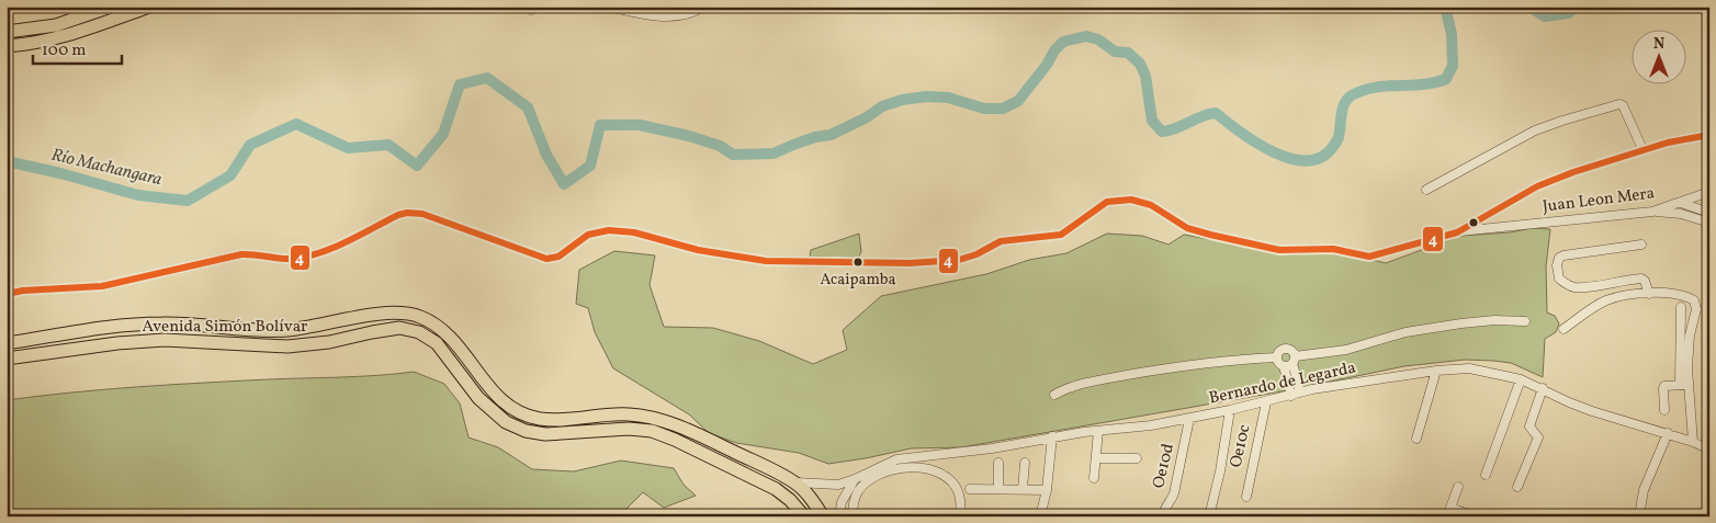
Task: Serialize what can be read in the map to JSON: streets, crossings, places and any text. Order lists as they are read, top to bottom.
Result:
{
  "streets": {
    "highway": ["Avenida Simón Bolívar"],
    "street": [
      "Juan Leon Mera",
      "Bernardo de Legarda",
      "Oe10c",
      "Oe10d"
    ]
  },
  "crossings": [
    ["Avenida Simón Bolívar", "Bernardo de Legarda"],
    ["Bernardo de Legarda", "Oe10c"],
    ["Bernardo de Legarda", "Oe10d"]
  ],
  "water": ["Río Machangara"],
  "places": ["Acaipamba"],
  "lines": ["transit line 4"],
  "scale_bar": "100 m",
  "north": "top"
}
